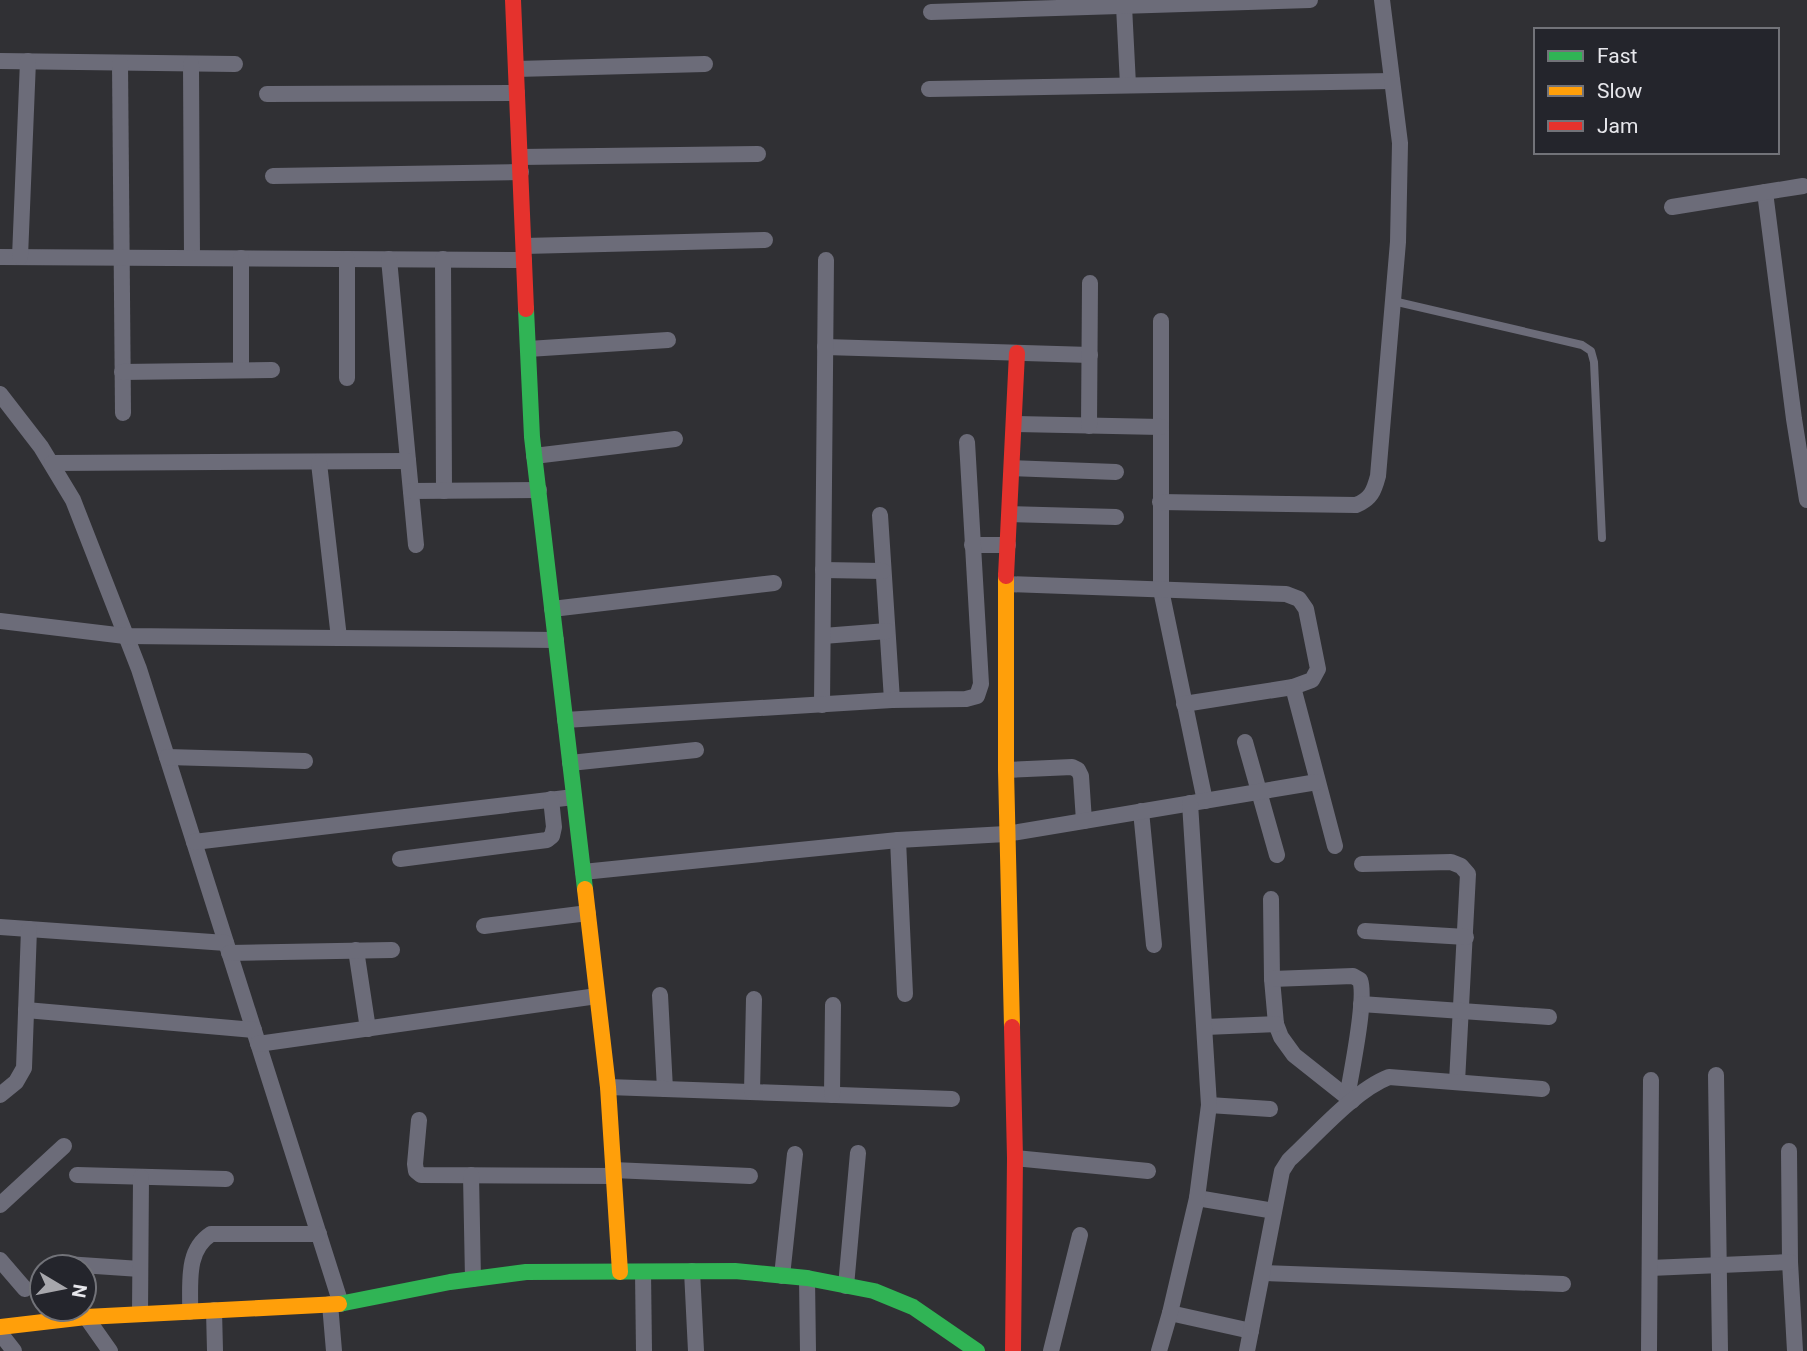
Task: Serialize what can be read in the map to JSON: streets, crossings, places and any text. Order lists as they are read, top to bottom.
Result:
{
  "legend": ["Fast", "Slow", "Jam"],
  "north": "right"
}
